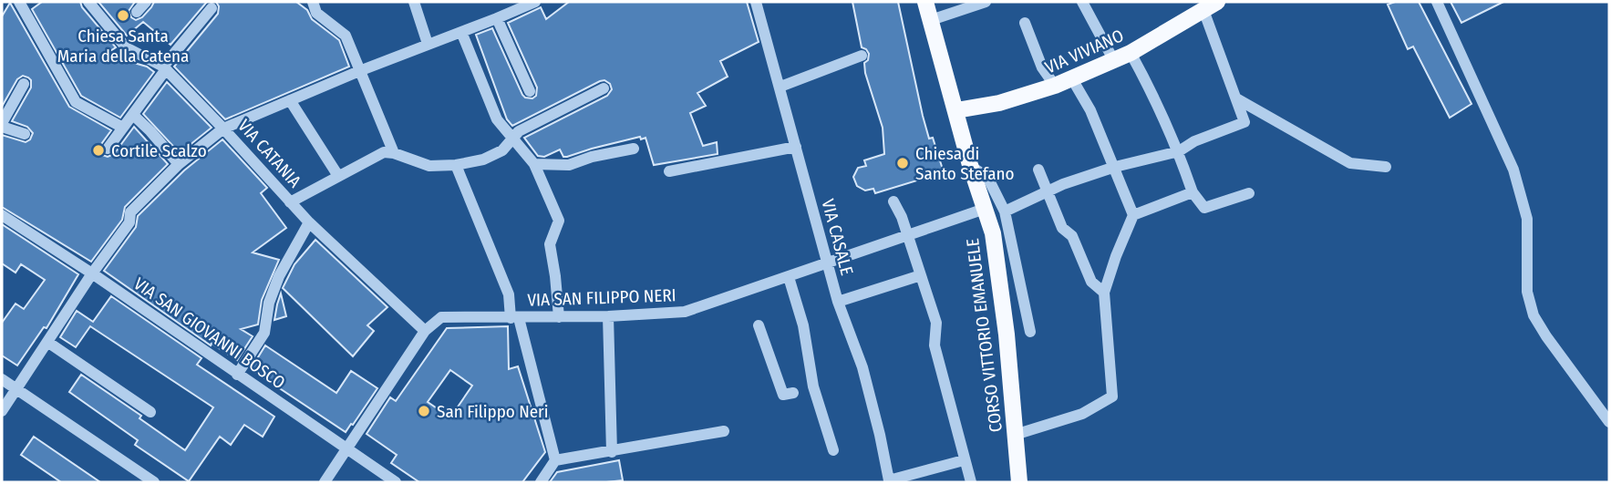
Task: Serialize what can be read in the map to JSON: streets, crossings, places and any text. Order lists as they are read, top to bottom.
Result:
{
  "streets": {
    "main road": ["VIA VIVIANO", "CORSO VITTORIO EMANUELE"],
    "street": [
      "VIA CATANIA",
      "VIA CASALE",
      "VIA SAN FILIPPO NERI",
      "VIA SAN GIOVANNI BOSCO"
    ]
  },
  "crossings": [
    ["VIA VIVIANO", "CORSO VITTORIO EMANUELE"],
    ["VIA CATANIA", "VIA SAN FILIPPO NERI"],
    ["VIA CASALE", "VIA SAN FILIPPO NERI"],
    ["VIA SAN FILIPPO NERI", "VIA SAN GIOVANNI BOSCO"],
    ["VIA SAN FILIPPO NERI", "CORSO VITTORIO EMANUELE"]
  ],
  "places": [
    "Chiesa Santa Maria della Catena",
    "Cortile Scalzo",
    "Chiesa di Santo Stefano",
    "San Filippo Neri"
  ]
}
